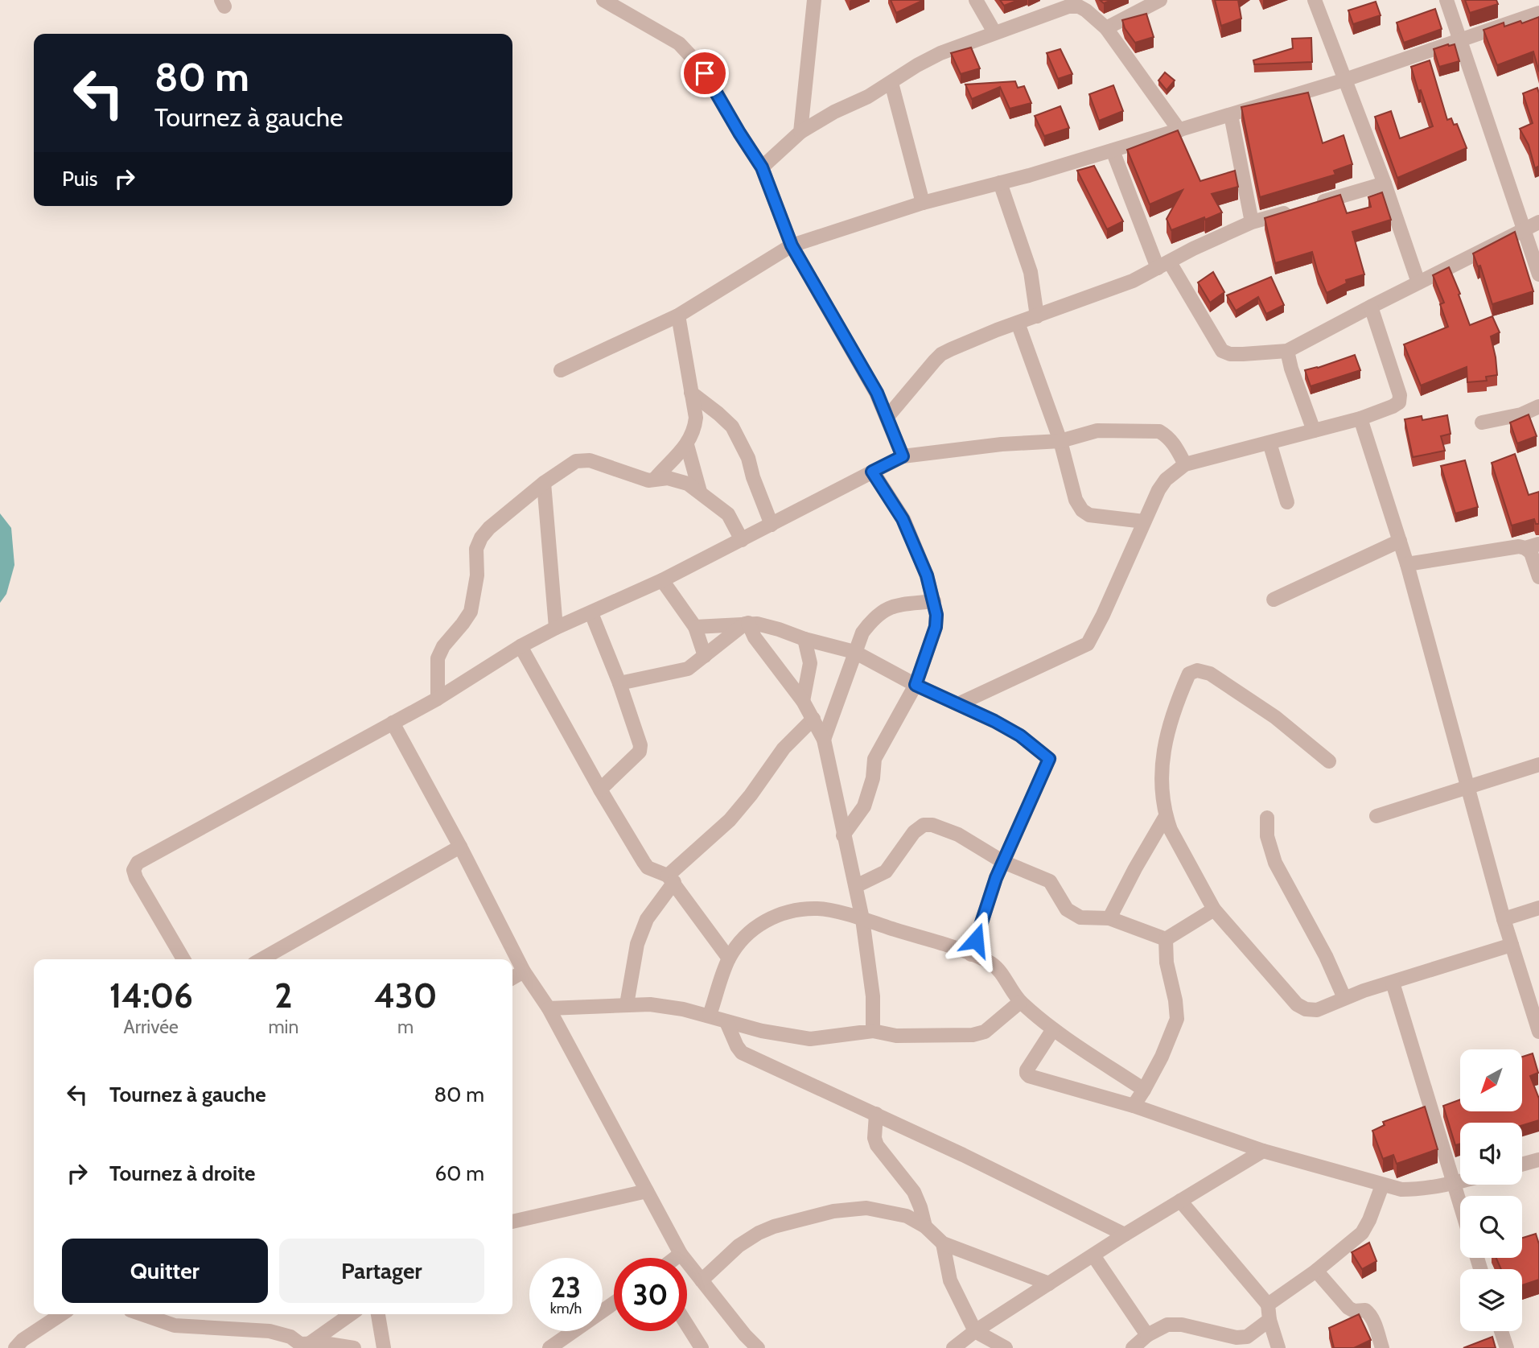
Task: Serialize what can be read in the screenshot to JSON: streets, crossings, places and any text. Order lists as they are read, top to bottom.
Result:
{
  "north": "bottom left",
  "page": {
    "turn": ["80 m", "Tournez à gauche"],
    "then": "Puis",
    "eta": [
      "14:06",
      "Arrivée",
      "2",
      "min",
      "430",
      "m"
    ],
    "list": [
      {
        "name": "Tournez à gauche",
        "value": "80 m"
      },
      {
        "name": "Tournez à droite",
        "value": "60 m"
      }
    ],
    "buttons": ["Quitter", "Partager"],
    "speed": "23 km/h",
    "limit": "30"
  }
}
